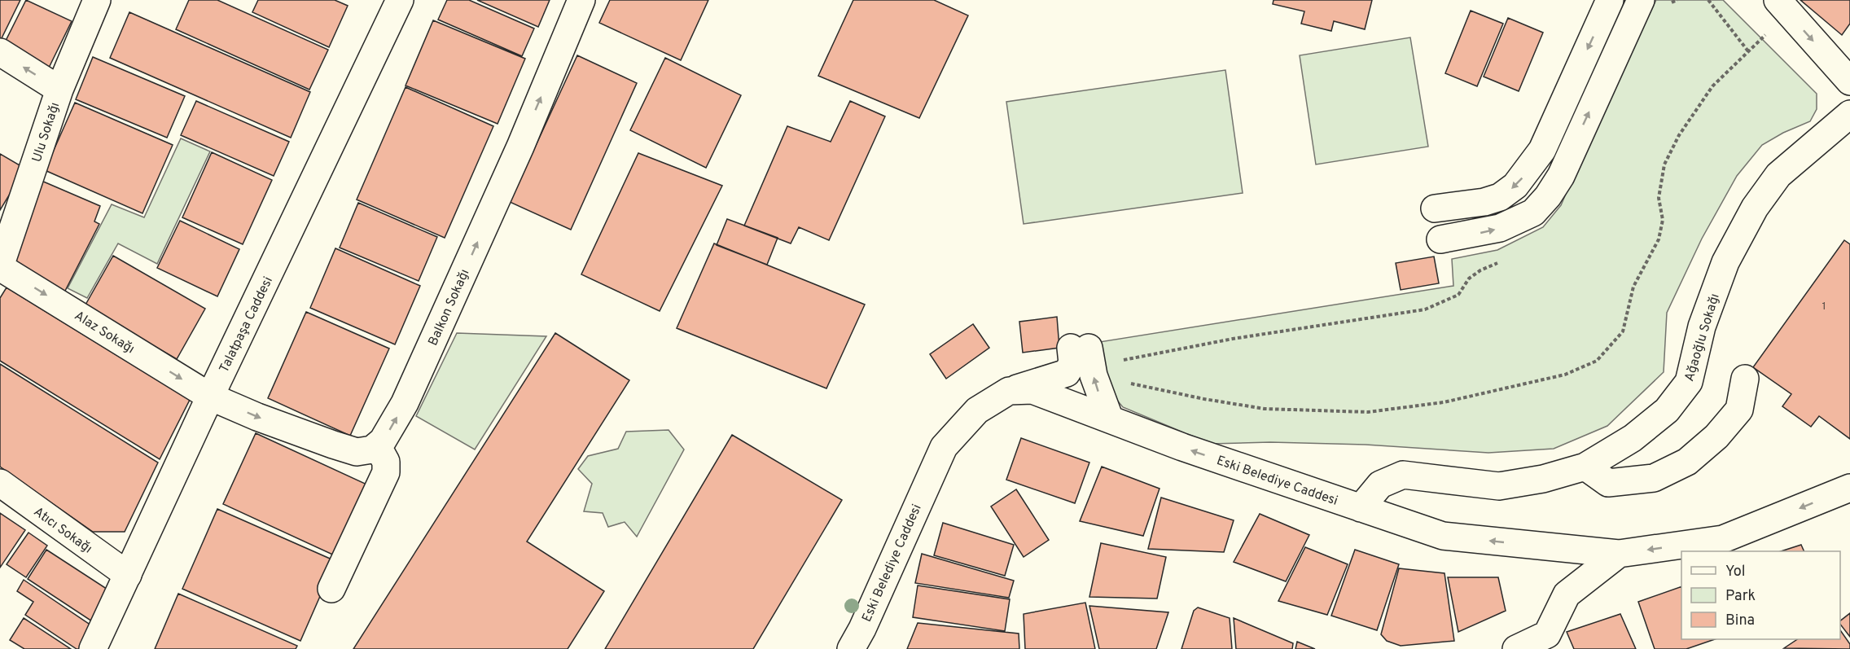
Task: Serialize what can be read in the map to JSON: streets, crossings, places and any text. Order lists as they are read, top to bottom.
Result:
{
  "streets": {
    "street": [
      "Ulu Sokağı",
      "Balkon Sokağı",
      "Talatpaşa Caddesi",
      "Alaz Sokağı",
      "Ağaoğlu Sokağı",
      "Eski Belediye Caddesi",
      "Atıcı Sokağı"
    ]
  },
  "crossings": [
    ["Ulu Sokağı", "Alaz Sokağı"],
    ["Talatpaşa Caddesi", "Alaz Sokağı"],
    ["Talatpaşa Caddesi", "Atıcı Sokağı"],
    ["Ağaoğlu Sokağı", "Eski Belediye Caddesi"]
  ],
  "one_way": ["Balkon Sokağı", "Alaz Sokağı", "Eski Belediye Caddesi"],
  "house_numbers": ["1"],
  "legend": ["Yol", "Park", "Bina"]
}
